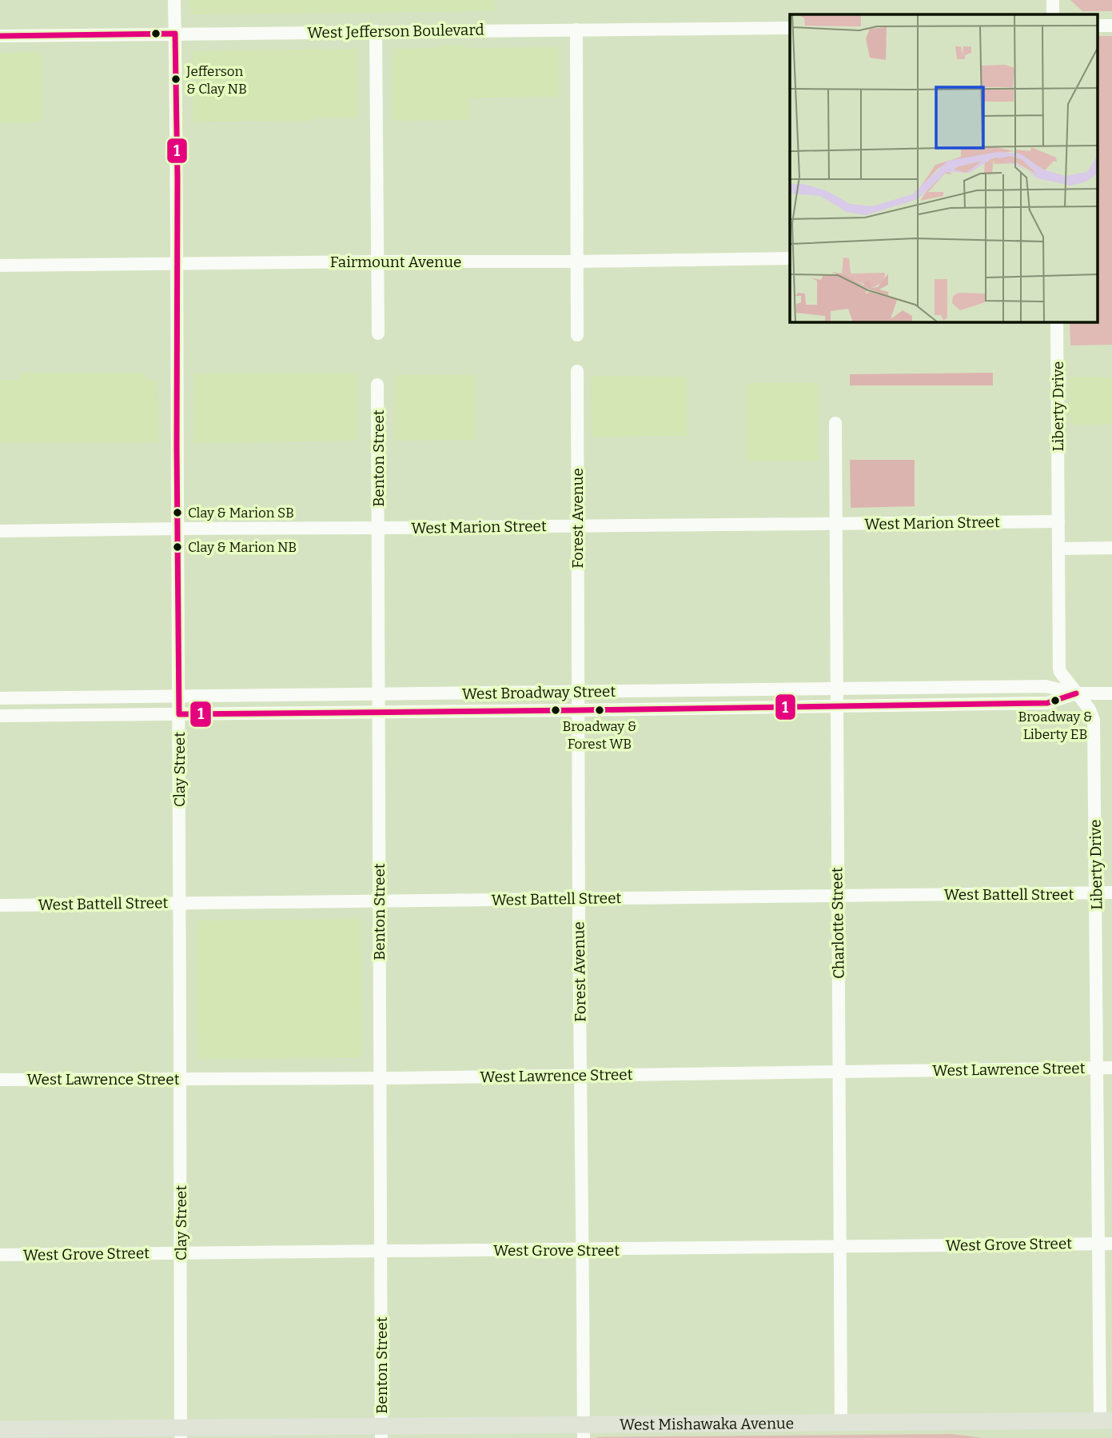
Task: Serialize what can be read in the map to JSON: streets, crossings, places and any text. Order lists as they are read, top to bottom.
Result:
{
  "streets": {
    "main road": ["West Mishawaka Avenue"],
    "street": [
      "West Jefferson Boulevard",
      "Fairmount Avenue",
      "Liberty Drive",
      "Benton Street",
      "Forest Avenue",
      "West Marion Street",
      "West Broadway Street",
      "Clay Street",
      "West Battell Street",
      "Charlotte Street",
      "West Lawrence Street",
      "West Grove Street"
    ]
  },
  "crossings": [
    ["West Jefferson Boulevard", "Clay Street"],
    ["Fairmount Avenue", "Clay Street"],
    ["Liberty Drive", "West Marion Street"],
    ["Liberty Drive", "West Broadway Street"],
    ["Liberty Drive", "West Battell Street"],
    ["Liberty Drive", "West Lawrence Street"],
    ["Liberty Drive", "West Grove Street"],
    ["Liberty Drive", "West Mishawaka Avenue"],
    ["Benton Street", "West Marion Street"],
    ["Benton Street", "West Broadway Street"],
    ["Benton Street", "West Battell Street"],
    ["Benton Street", "West Lawrence Street"],
    ["Benton Street", "West Grove Street"],
    ["Benton Street", "West Mishawaka Avenue"],
    ["Forest Avenue", "West Marion Street"],
    ["Forest Avenue", "West Broadway Street"],
    ["Forest Avenue", "West Battell Street"],
    ["Forest Avenue", "West Lawrence Street"],
    ["Forest Avenue", "West Grove Street"],
    ["Forest Avenue", "West Mishawaka Avenue"],
    ["West Marion Street", "Clay Street"],
    ["West Marion Street", "Charlotte Street"],
    ["West Broadway Street", "Clay Street"],
    ["West Broadway Street", "Charlotte Street"],
    ["Clay Street", "West Battell Street"],
    ["Clay Street", "West Lawrence Street"],
    ["Clay Street", "West Grove Street"],
    ["Clay Street", "West Mishawaka Avenue"],
    ["West Battell Street", "Charlotte Street"],
    ["Charlotte Street", "West Lawrence Street"],
    ["Charlotte Street", "West Grove Street"],
    ["Charlotte Street", "West Mishawaka Avenue"]
  ],
  "places": [
    "Jefferson & Clay NB",
    "Clay & Marion SB",
    "Clay & Marion NB",
    "Broadway & Liberty EB",
    "Broadway & Forest WB"
  ],
  "lines": ["transit line 1"]
}
